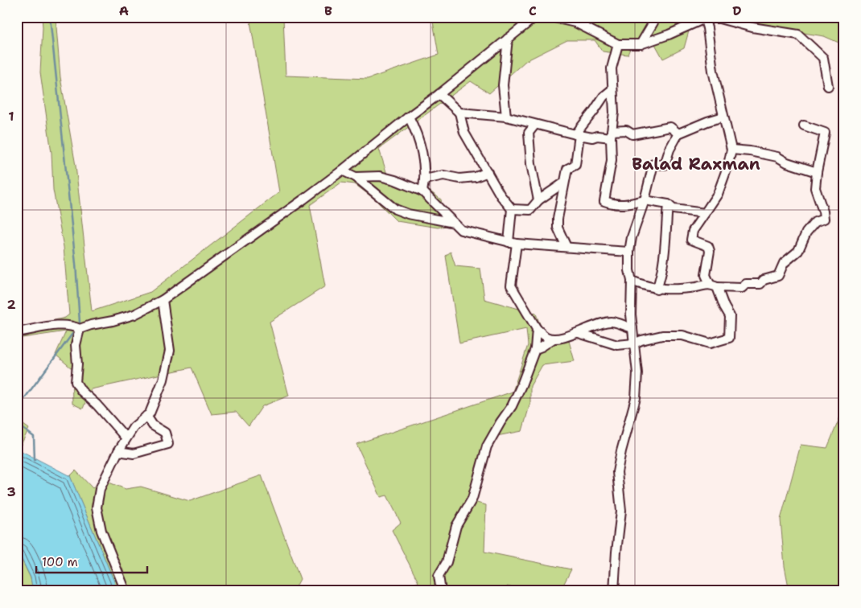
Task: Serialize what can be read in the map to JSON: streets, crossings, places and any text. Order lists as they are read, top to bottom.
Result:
{
  "districts": ["Balad Raxman"],
  "scale_bar": "100 m",
  "grid": {
    "columns": [
      "A",
      "B",
      "C",
      "D"
    ],
    "rows": ["1", "2", "3"]
  }
}
